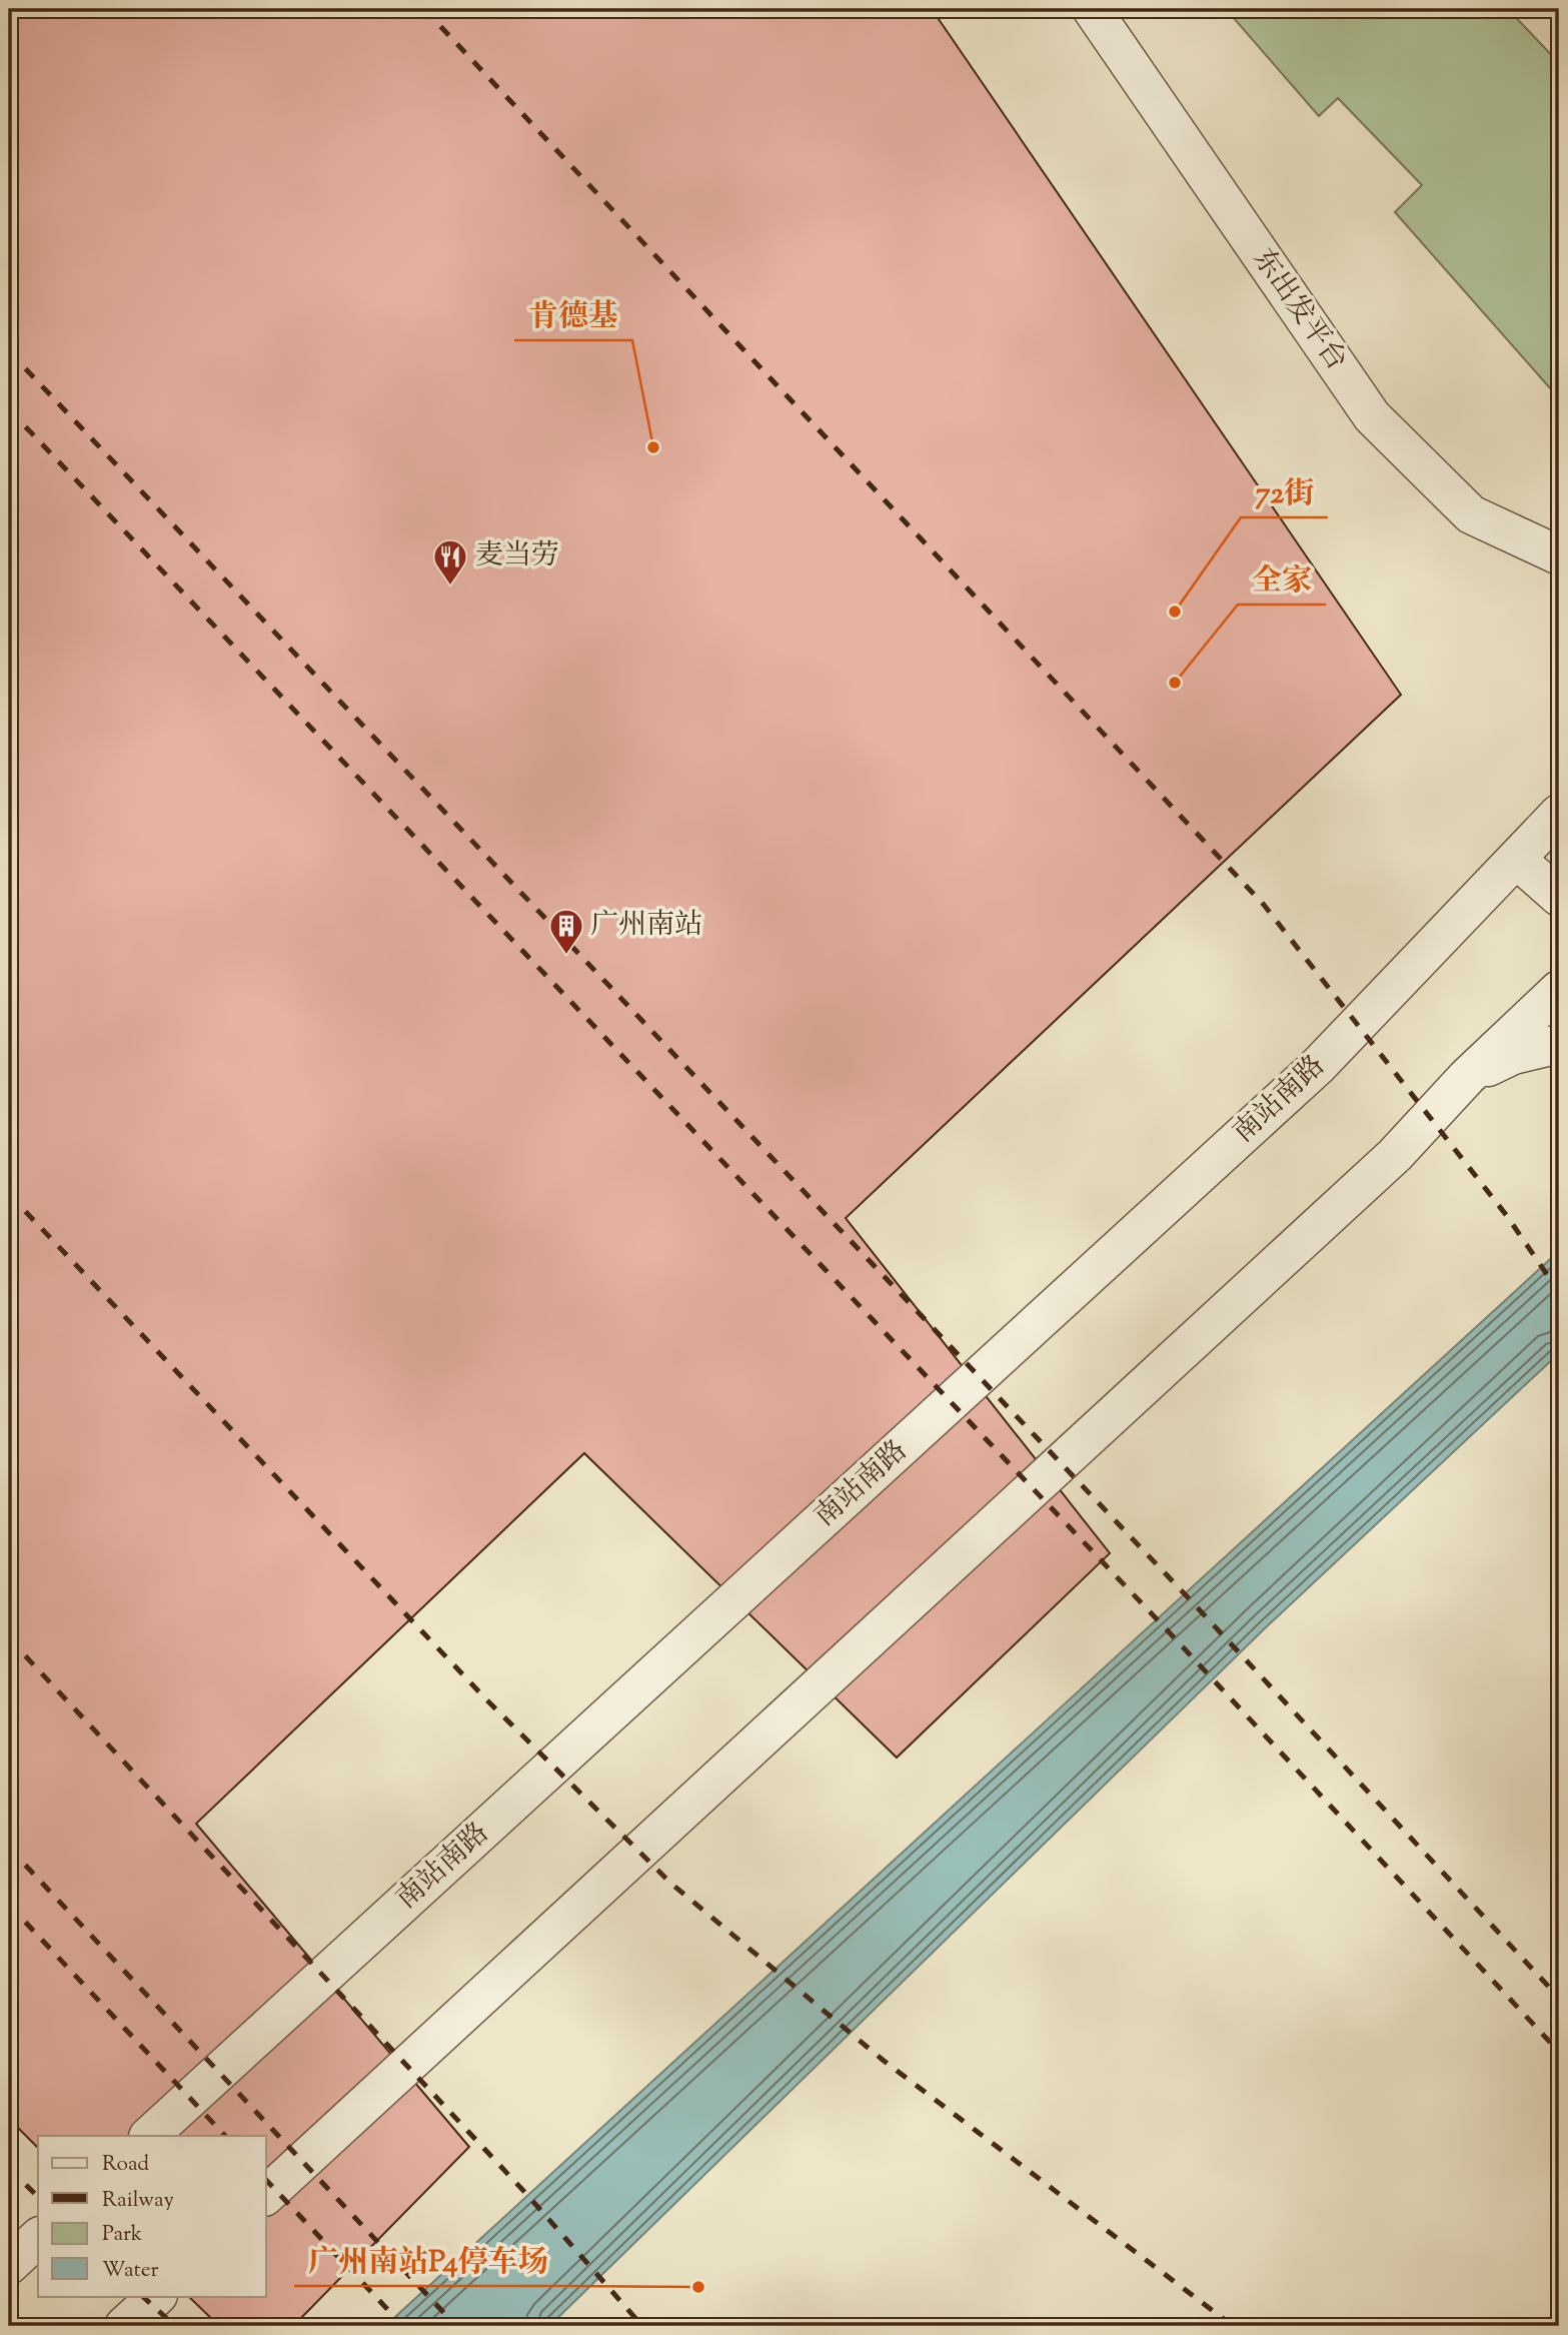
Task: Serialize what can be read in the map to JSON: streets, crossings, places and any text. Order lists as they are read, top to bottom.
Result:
{
  "streets": {
    "street": ["东出发平台", "南站南路"]
  },
  "places": {
    "other": [
      "肯德基",
      "72街",
      "全家",
      "广州南站P4停车场"
    ],
    "restaurant": ["麦当劳"],
    "building": ["广州南站"]
  },
  "legend": [
    "Road",
    "Railway",
    "Park",
    "Water"
  ]
}
